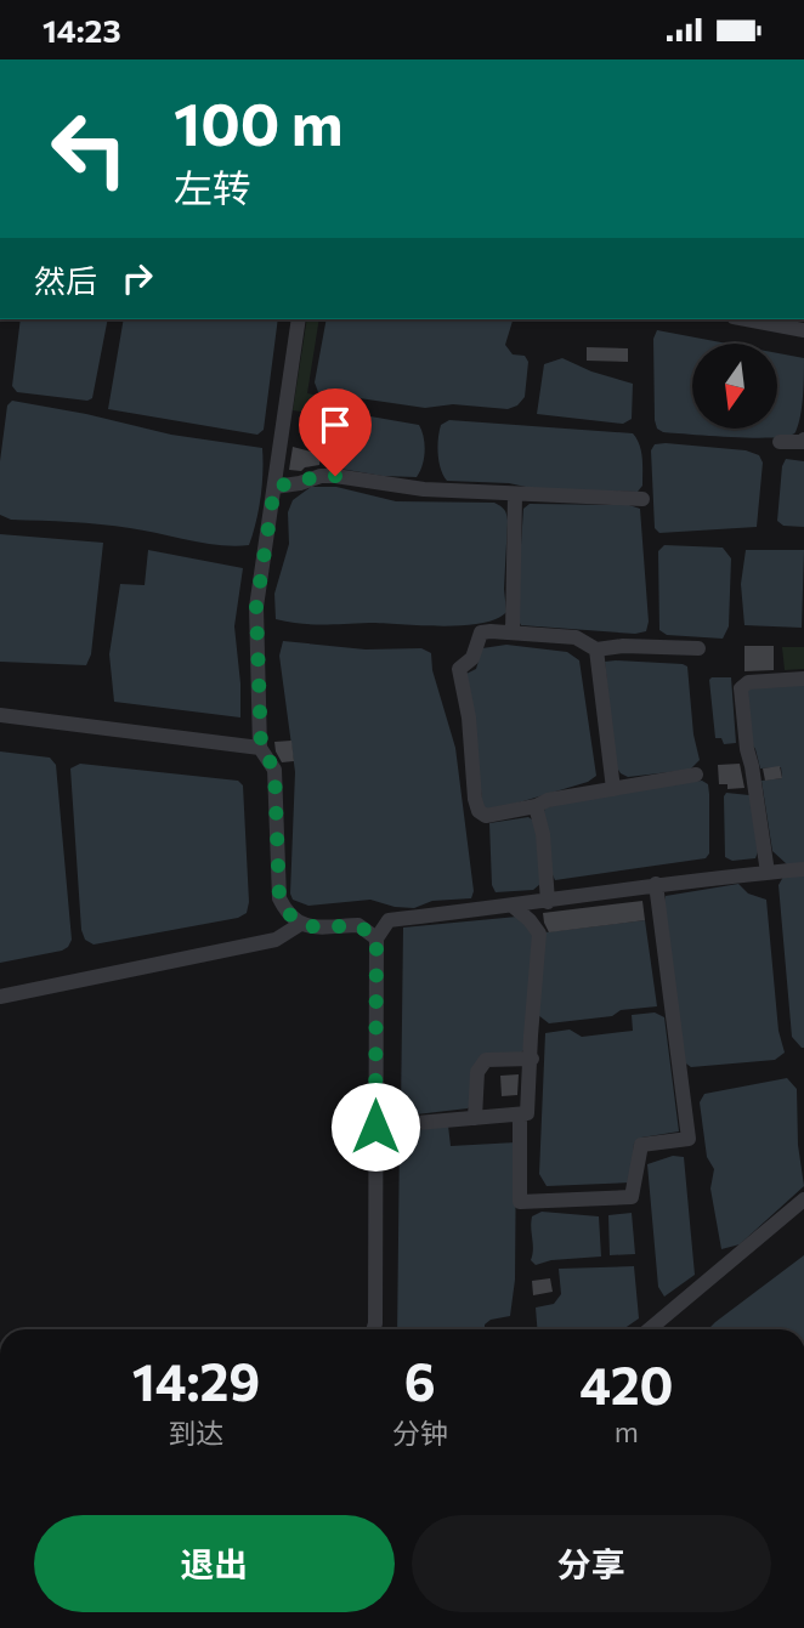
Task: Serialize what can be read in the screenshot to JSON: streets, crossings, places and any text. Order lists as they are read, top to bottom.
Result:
{
  "north": "bottom",
  "page": {
    "status": "14:23",
    "turn": ["100 m", "左转"],
    "then": "然后",
    "eta": [
      "14:29",
      "到达",
      "6",
      "分钟",
      "420",
      "m"
    ],
    "buttons": ["退出", "分享"]
  }
}
